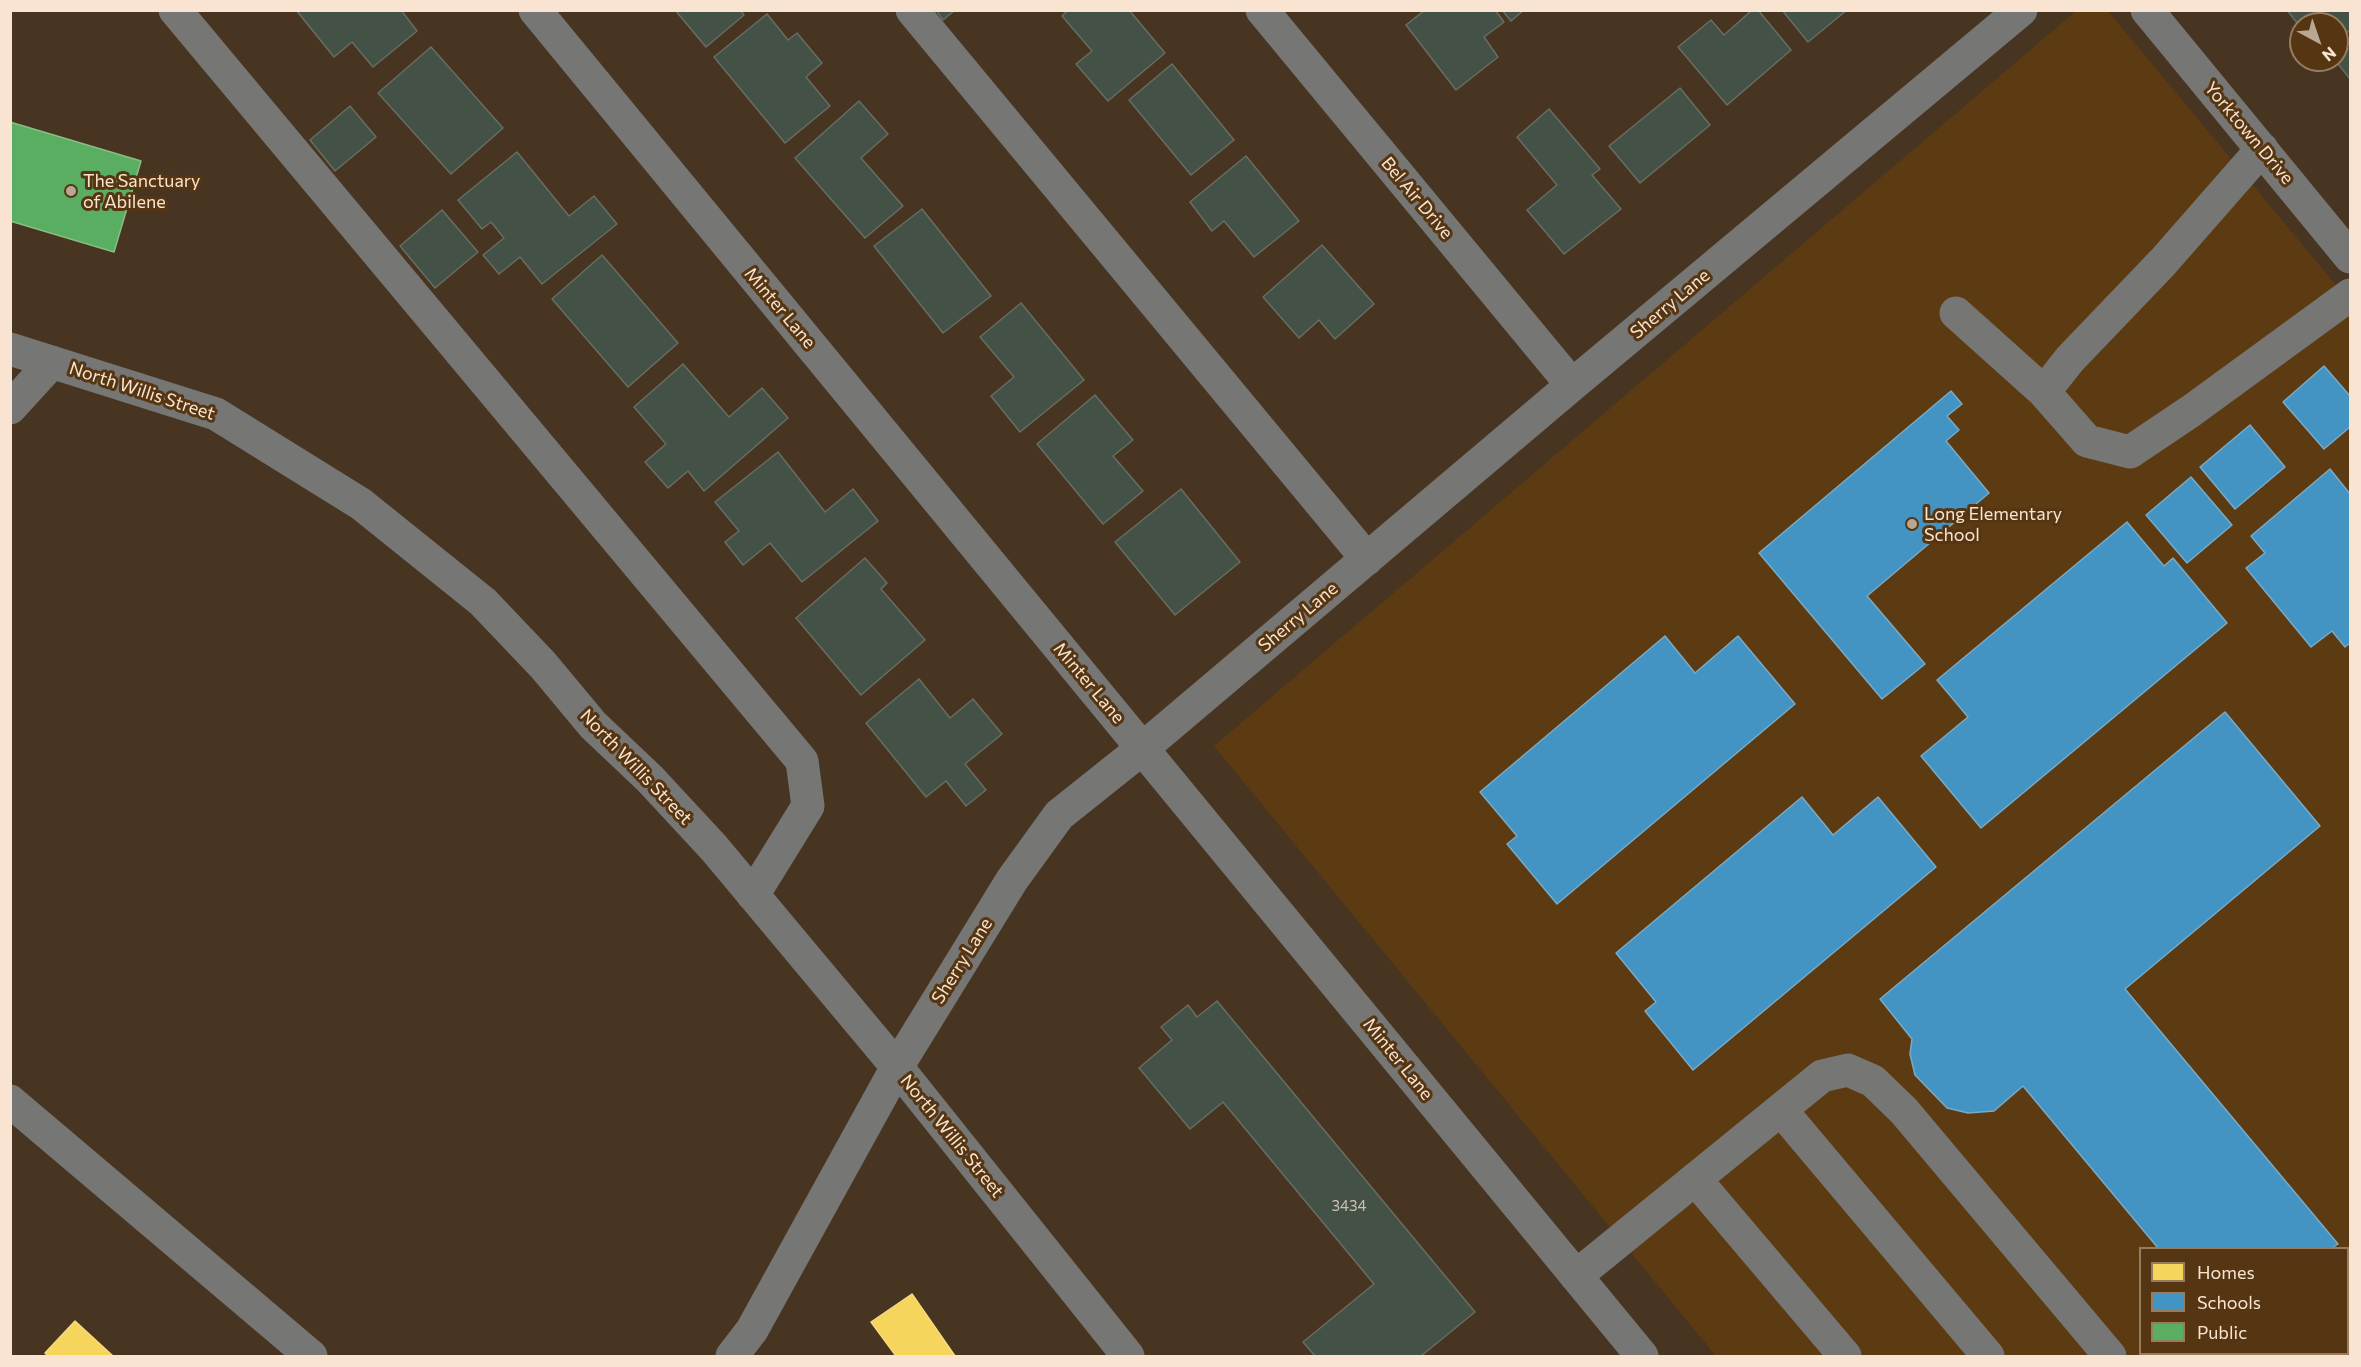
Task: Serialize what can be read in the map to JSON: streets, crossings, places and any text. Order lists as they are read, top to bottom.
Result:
{
  "streets": {
    "street": [
      "Yorktown Drive",
      "Bel Air Drive",
      "Sherry Lane",
      "Minter Lane",
      "North Willis Street"
    ]
  },
  "crossings": [
    ["Bel Air Drive", "Sherry Lane"],
    ["Sherry Lane", "Minter Lane"],
    ["Sherry Lane", "North Willis Street"]
  ],
  "places": ["The Sanctuary of Abilene", "Long Elementary School"],
  "house_numbers": ["3434"],
  "legend": ["Homes", "Schools", "Public"],
  "north": "bottom right"
}
